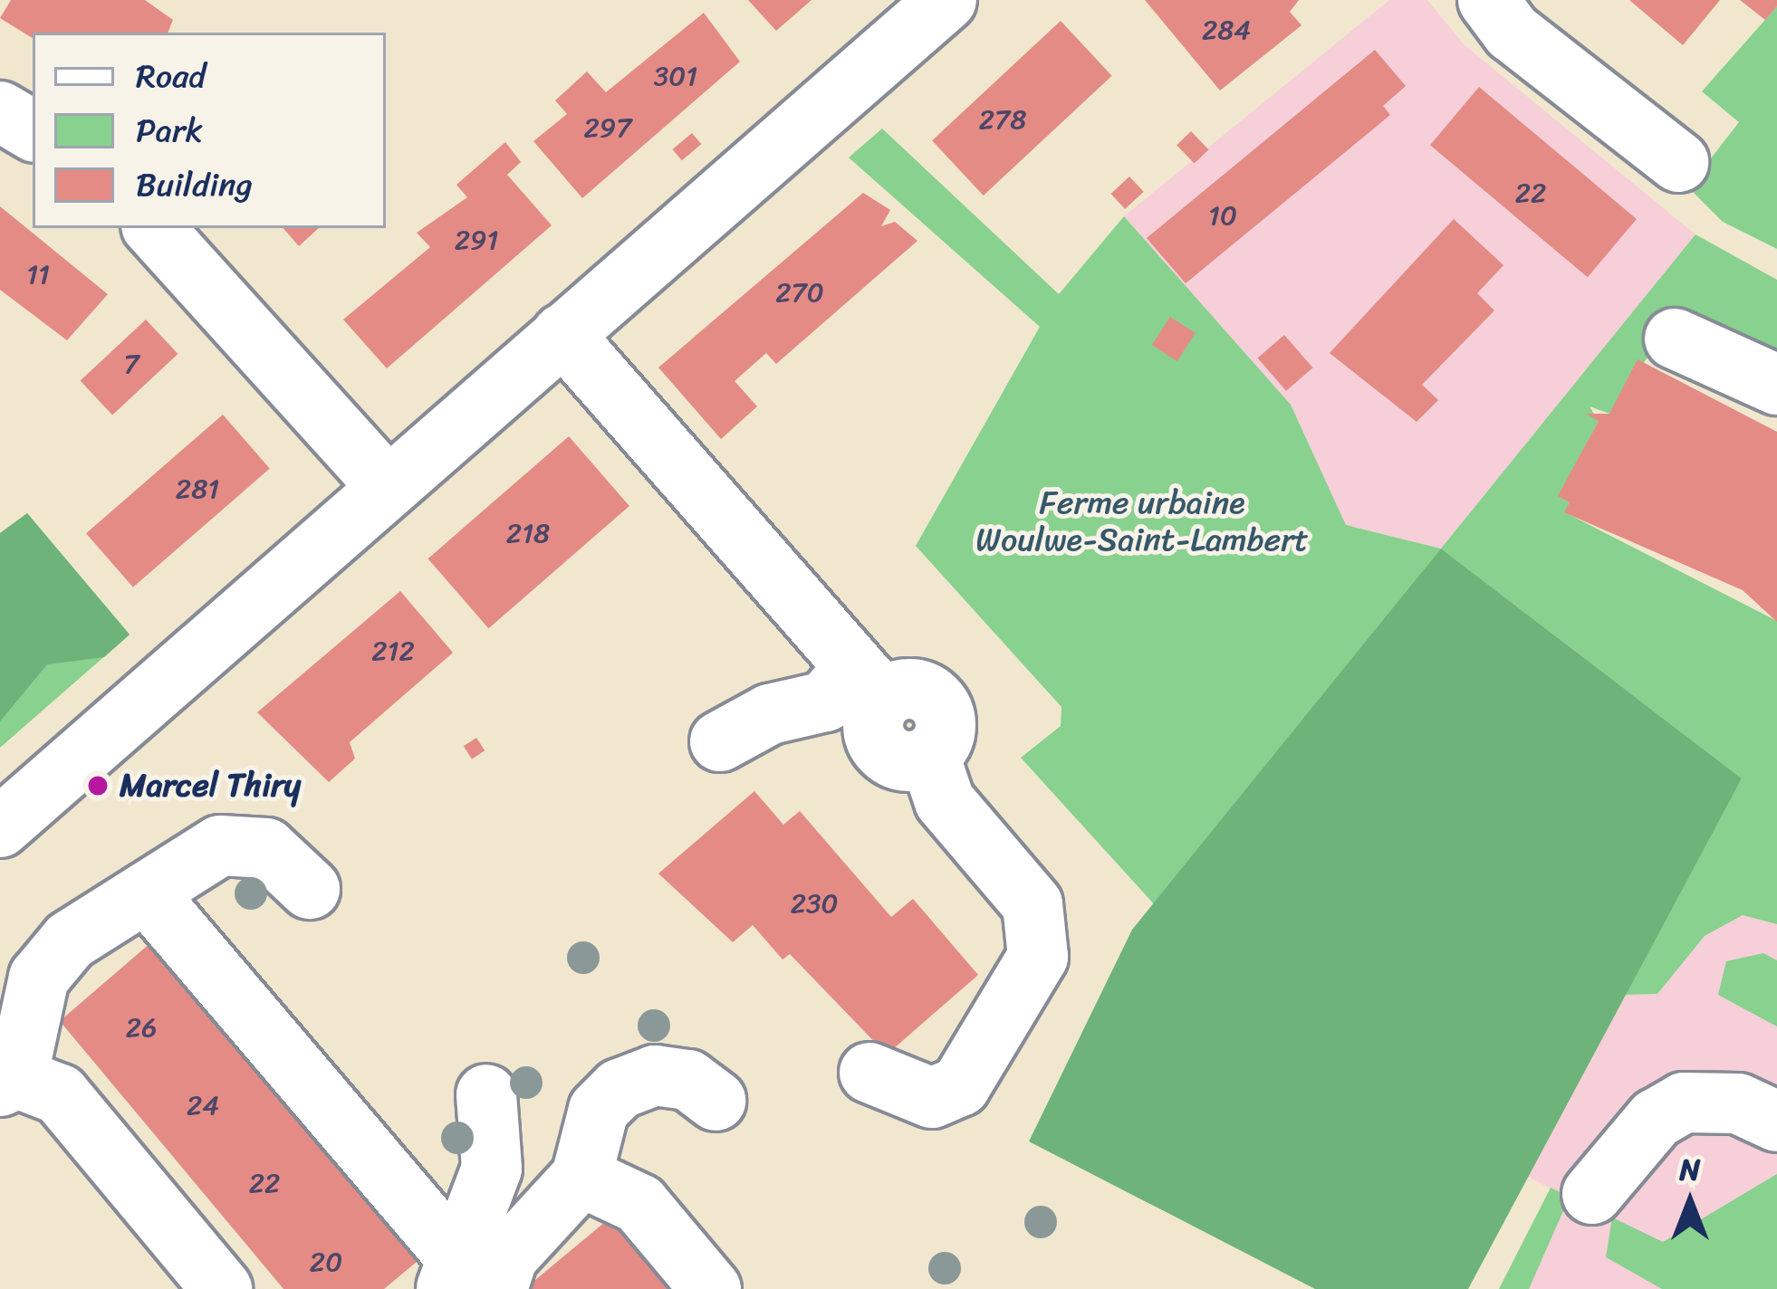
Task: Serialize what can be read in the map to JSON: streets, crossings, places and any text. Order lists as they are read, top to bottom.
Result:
{
  "parks": ["Ferme urbaine Woulwe-Saint-Lambert"],
  "places": ["Marcel Thiry"],
  "house_numbers": [
    "284",
    "301",
    "278",
    "297",
    "22",
    "10",
    "291",
    "11",
    "270",
    "7",
    "281",
    "218",
    "212",
    "230",
    "26",
    "24",
    "22",
    "20"
  ],
  "legend": ["Road", "Park", "Building"],
  "north": "top"
}
